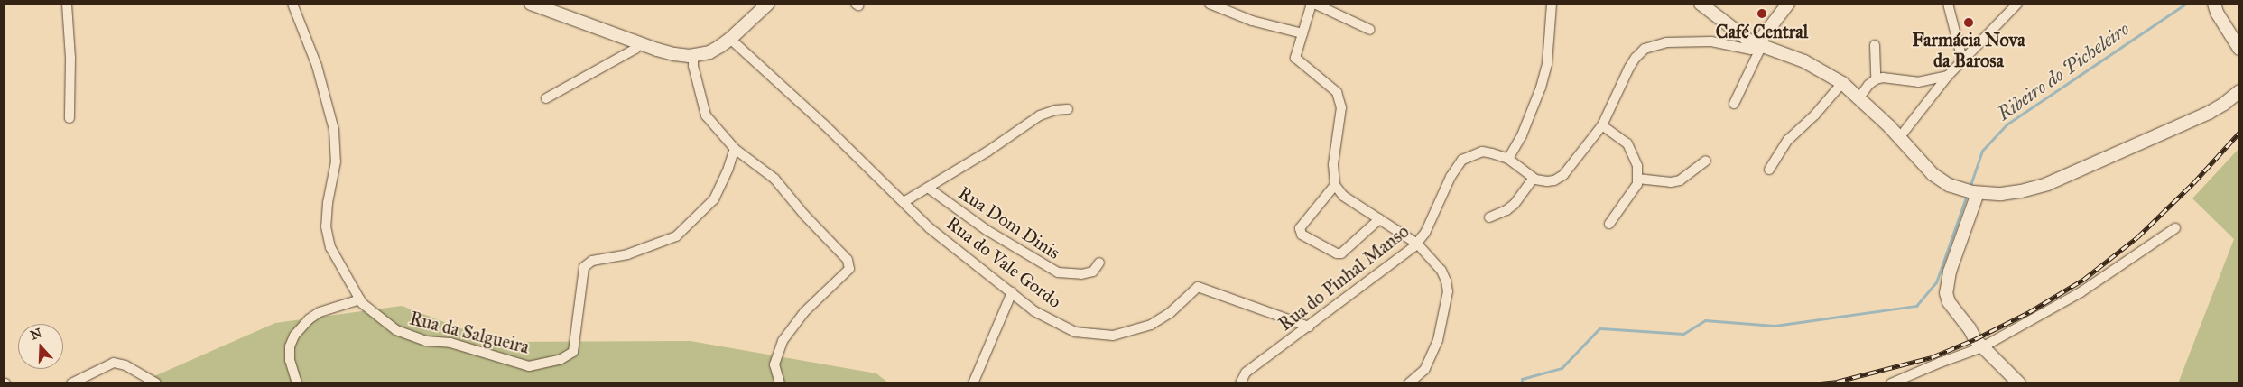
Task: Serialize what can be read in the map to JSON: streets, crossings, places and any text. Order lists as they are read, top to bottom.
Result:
{
  "streets": {
    "street": [
      "Rua Dom Dinis",
      "Rua do Vale Gordo",
      "Rua do Pinhal Manso",
      "Rua da Salgueira"
    ]
  },
  "crossings": [
    ["Rua do Vale Gordo", "Rua do Pinhal Manso"]
  ],
  "water": ["Ribeiro do Picheleiro"],
  "places": ["Café Central", "Farmácia Nova da Barosa"],
  "north": "top"
}
